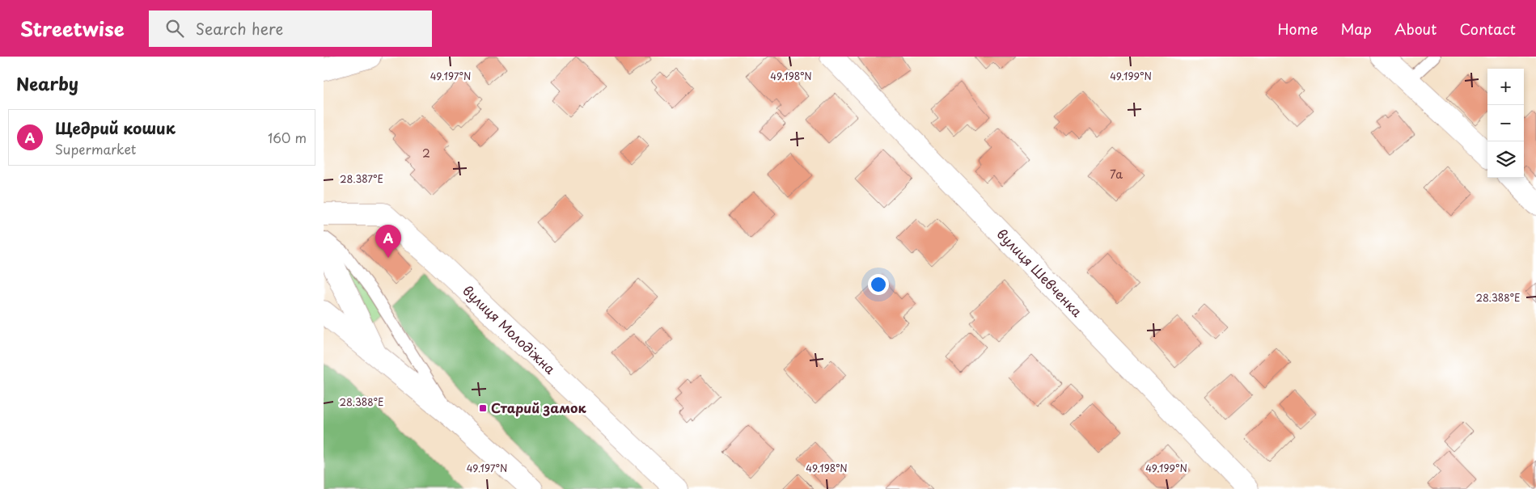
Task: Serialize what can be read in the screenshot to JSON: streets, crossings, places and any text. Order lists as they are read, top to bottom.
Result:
{
  "streets": {
    "street": ["вулиця Шевченка", "вулиця Молодіжна"]
  },
  "places": {
    "transit": ["Старий замок"]
  },
  "house_numbers": ["2", "7а"],
  "page": {
    "header": "Streetwise",
    "search": "Search here",
    "nav": [
      "Home",
      "Map",
      "About",
      "Contact"
    ],
    "heading": "Nearby",
    "map_buttons": ["+", "−"],
    "list": [
      {
        "mark": "A",
        "name": "Щедрий кошик",
        "note": "Supermarket",
        "value": "160 m"
      }
    ],
    "pins": "A"
  },
  "coordinates": [
    "49.197°N",
    "49.198°N",
    "49.199°N",
    "28.387°E",
    "28.388°E"
  ]
}
